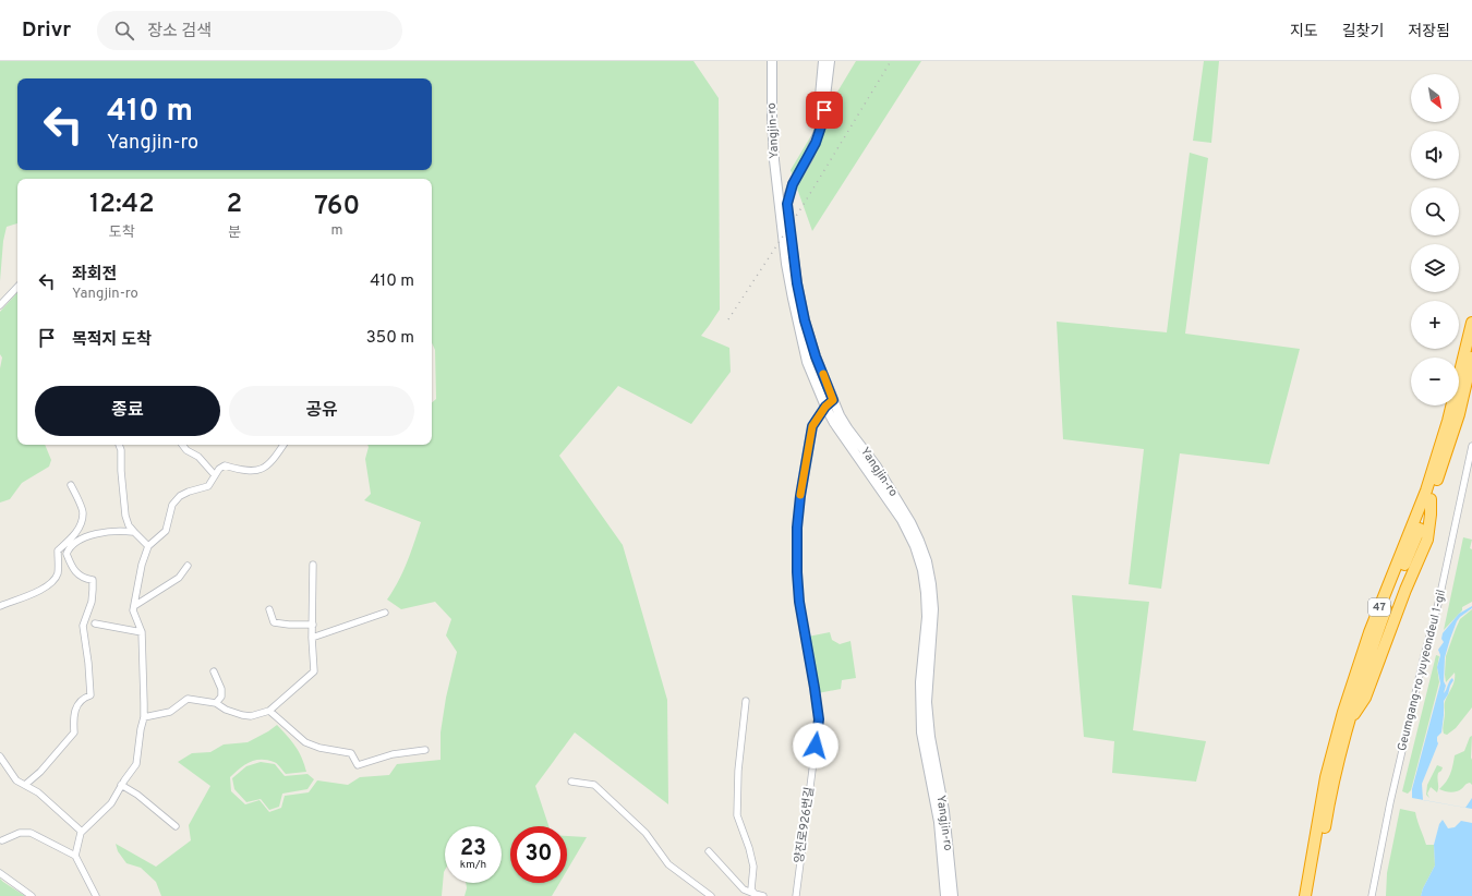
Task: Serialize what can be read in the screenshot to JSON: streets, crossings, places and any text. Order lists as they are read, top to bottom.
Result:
{
  "streets": {
    "highway": ["47"],
    "main road": ["Yangjin-ro"],
    "street": ["Geumgang-ro yuyeondeul 1-gil", "양진로926번길"]
  },
  "crossings": [
    ["Yangjin-ro", "양진로926번길"]
  ],
  "north": "bottom right",
  "page": {
    "header": "Drivr",
    "search": "장소 검색",
    "nav": ["지도", "길찾기", "저장됨"],
    "map_buttons": ["+", "−"],
    "turn": ["410 m", "Yangjin-ro"],
    "eta": [
      "12:42",
      "도착",
      "2",
      "분",
      "760",
      "m"
    ],
    "list": [
      {
        "name": "좌회전",
        "note": "Yangjin-ro",
        "value": "410 m"
      },
      {
        "name": "목적지 도착",
        "value": "350 m"
      }
    ],
    "buttons": ["종료", "공유"],
    "speed": "23 km/h",
    "limit": "30"
  }
}
